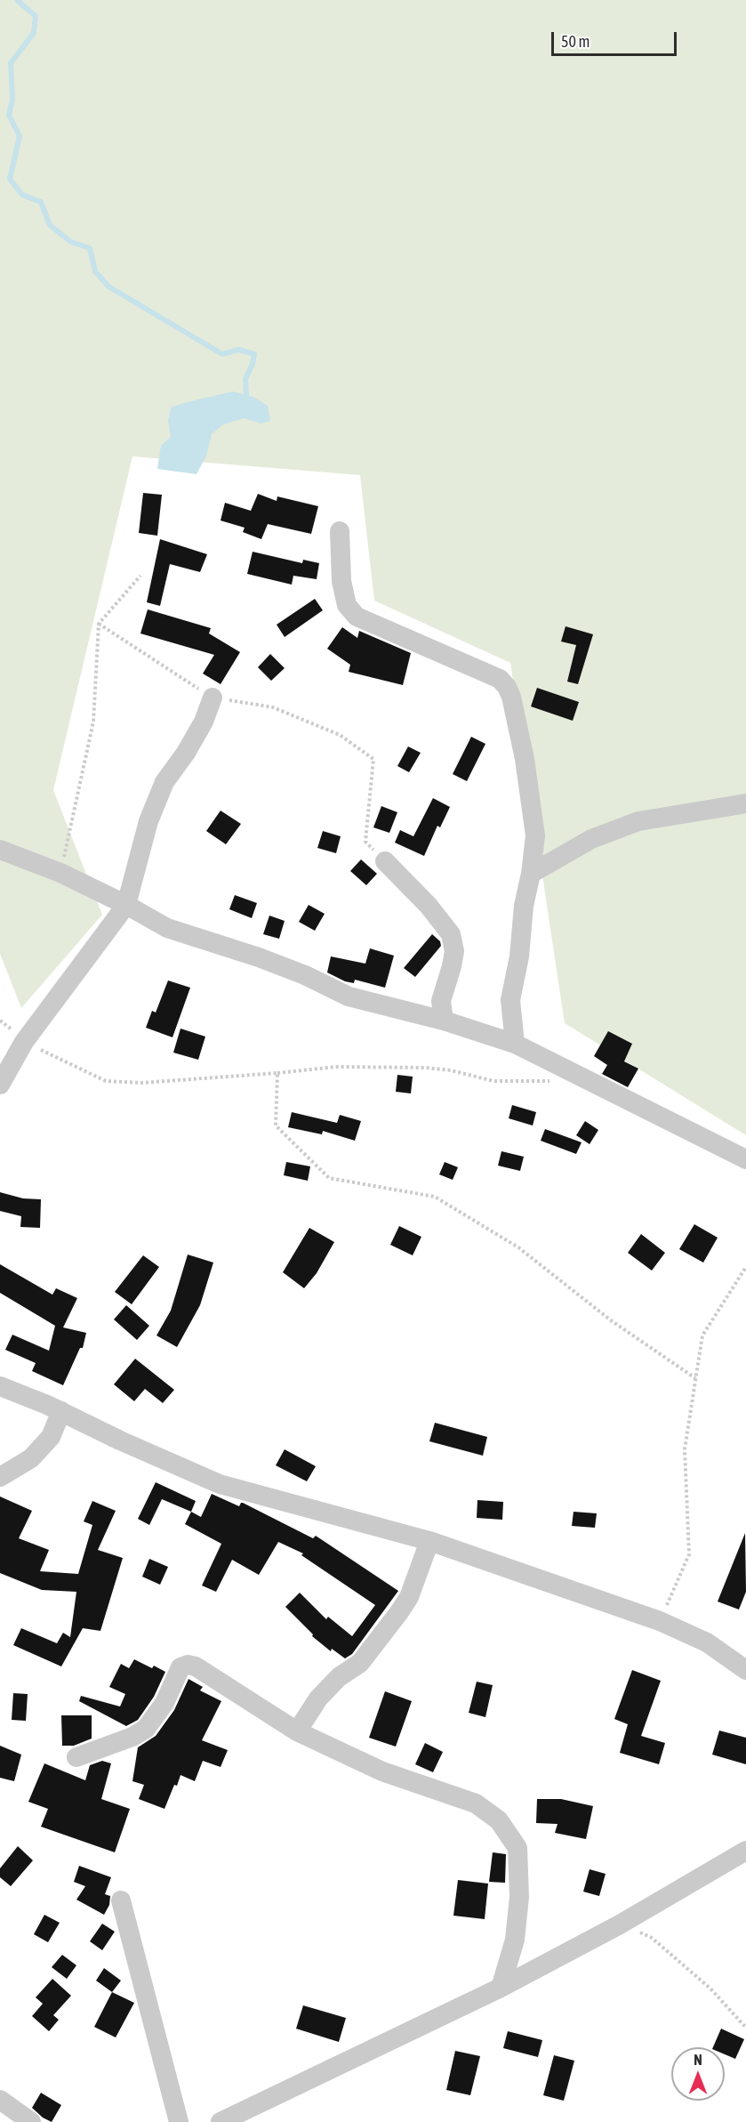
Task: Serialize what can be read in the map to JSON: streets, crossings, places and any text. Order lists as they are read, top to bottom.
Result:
{
  "scale_bar": "50 m",
  "north": "top"
}
